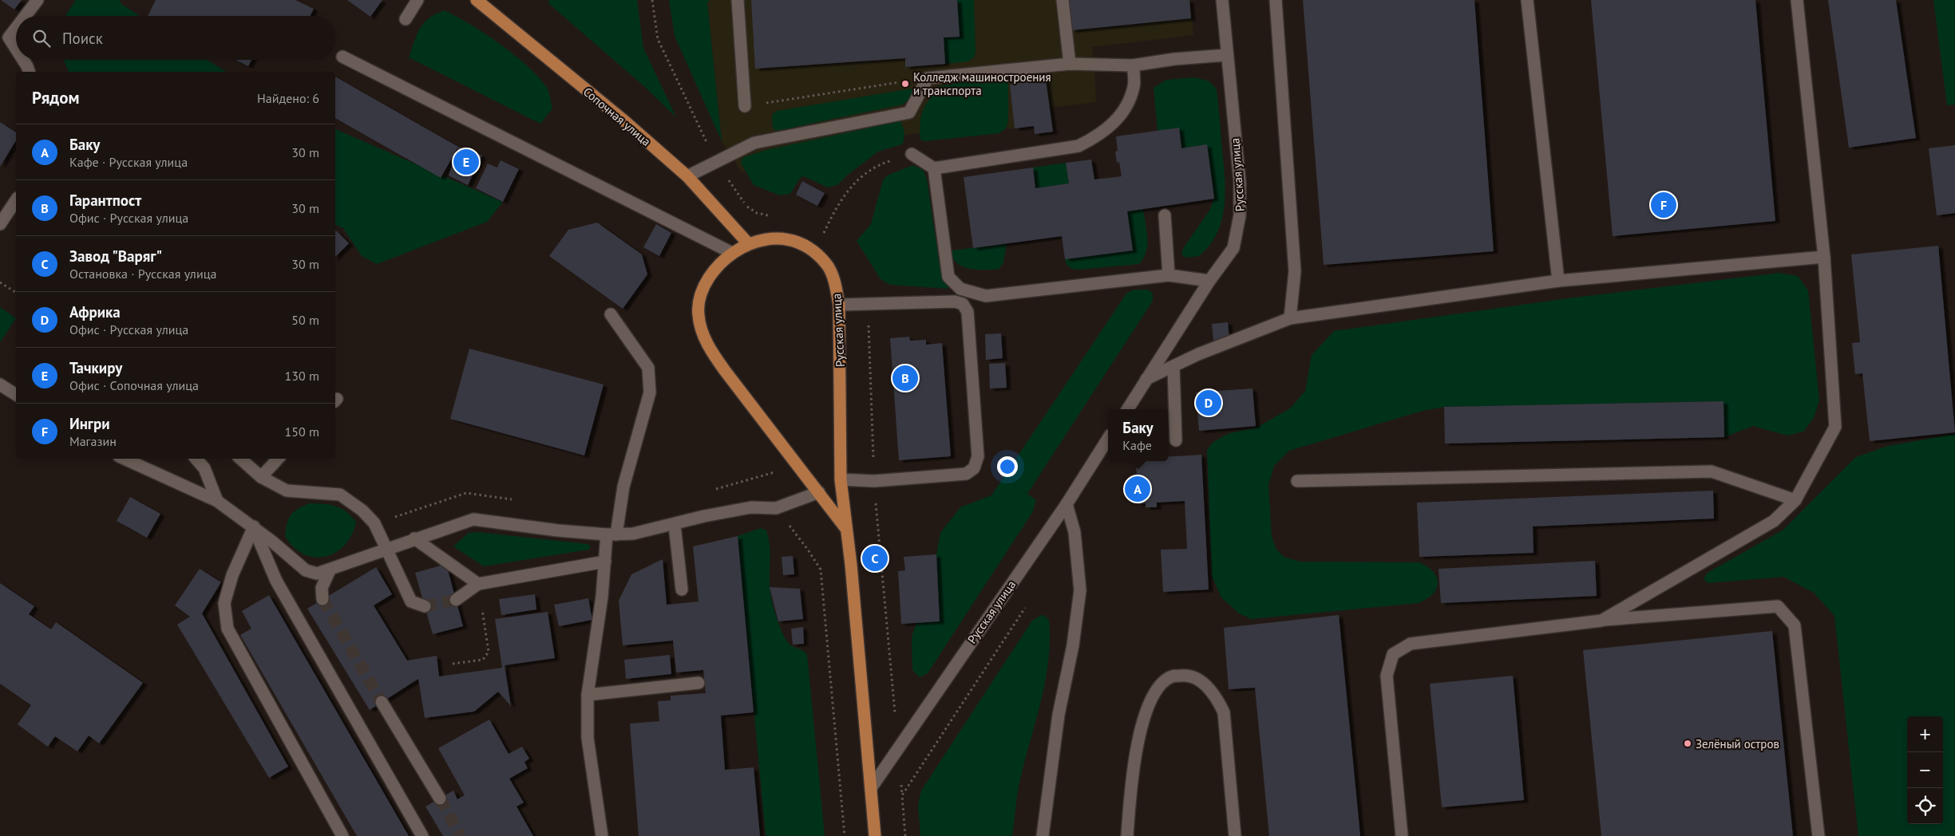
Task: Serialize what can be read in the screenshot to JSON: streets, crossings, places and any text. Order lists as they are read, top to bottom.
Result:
{
  "streets": {
    "main road": ["Сопочная улица", "Русская улица"]
  },
  "crossings": [
    ["Сопочная улица", "Русская улица"]
  ],
  "places": ["Колледж машиностроения и транспорта", "Зелёный остров"],
  "page": {
    "search": "Поиск",
    "heading": ["Рядом", "Найдено: 6"],
    "list": [
      {
        "mark": "A",
        "name": "Баку",
        "note": "Кафе · Русская улица",
        "value": "30 m"
      },
      {
        "mark": "B",
        "name": "Гарантпост",
        "note": "Офис · Русская улица",
        "value": "30 m"
      },
      {
        "mark": "C",
        "name": "Завод \"Варяг\"",
        "note": "Остановка · Русская улица",
        "value": "30 m"
      },
      {
        "mark": "D",
        "name": "Африка",
        "note": "Офис · Русская улица",
        "value": "50 m"
      },
      {
        "mark": "E",
        "name": "Тачкиру",
        "note": "Офис · Сопочная улица",
        "value": "130 m"
      },
      {
        "mark": "F",
        "name": "Ингри",
        "note": "Магазин",
        "value": "150 m"
      }
    ],
    "pins": [
      "E",
      "F",
      "B",
      "D",
      "A",
      "C"
    ],
    "popup": ["Баку", "Кафе"],
    "map_buttons": ["+", "−"]
  }
}
